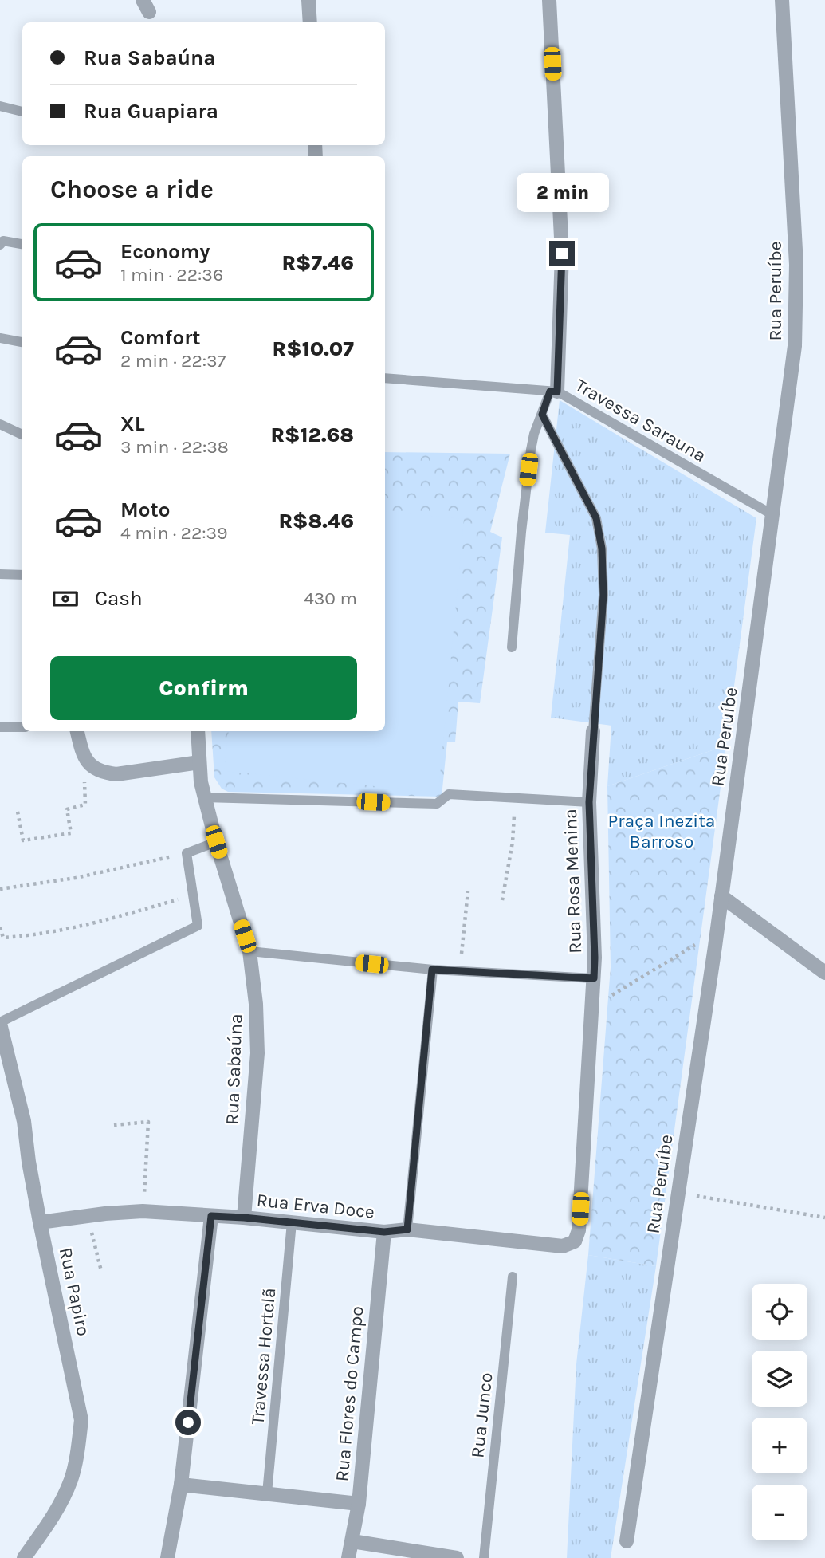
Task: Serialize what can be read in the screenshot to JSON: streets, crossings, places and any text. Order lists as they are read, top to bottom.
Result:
{
  "streets": {
    "street": [
      "Rua Peruíbe",
      "Rua Rosa Menina",
      "Rua Sabaúna",
      "Rua Erva Doce",
      "Rua Papiro",
      "Rua Flores do Campo"
    ],
    "lane": ["Travessa Sarauna", "Travessa Hortelã", "Rua Junco"]
  },
  "crossings": [
    ["Rua Peruíbe", "Travessa Sarauna"],
    ["Rua Rosa Menina", "Rua Erva Doce"],
    ["Rua Sabaúna", "Rua Erva Doce"],
    ["Rua Erva Doce", "Rua Papiro"],
    ["Rua Erva Doce", "Travessa Hortelã"],
    ["Rua Erva Doce", "Rua Flores do Campo"]
  ],
  "parks": ["Praça Inezita Barroso"],
  "page": {
    "banner": ["Rua Sabaúna", "Rua Guapiara"],
    "heading": "Choose a ride",
    "bubble": "2 min",
    "list": [
      {
        "name": "Economy",
        "note": "1 min · 22:36",
        "value": "R$7.46"
      },
      {
        "name": "Comfort",
        "note": "2 min · 22:37",
        "value": "R$10.07"
      },
      {
        "name": "XL",
        "note": "3 min · 22:38",
        "value": "R$12.68"
      },
      {
        "name": "Moto",
        "note": "4 min · 22:39",
        "value": "R$8.46"
      }
    ],
    "pay": ["Cash", "430 m"],
    "buttons": "Confirm",
    "map_buttons": ["+", "−"]
  }
}
